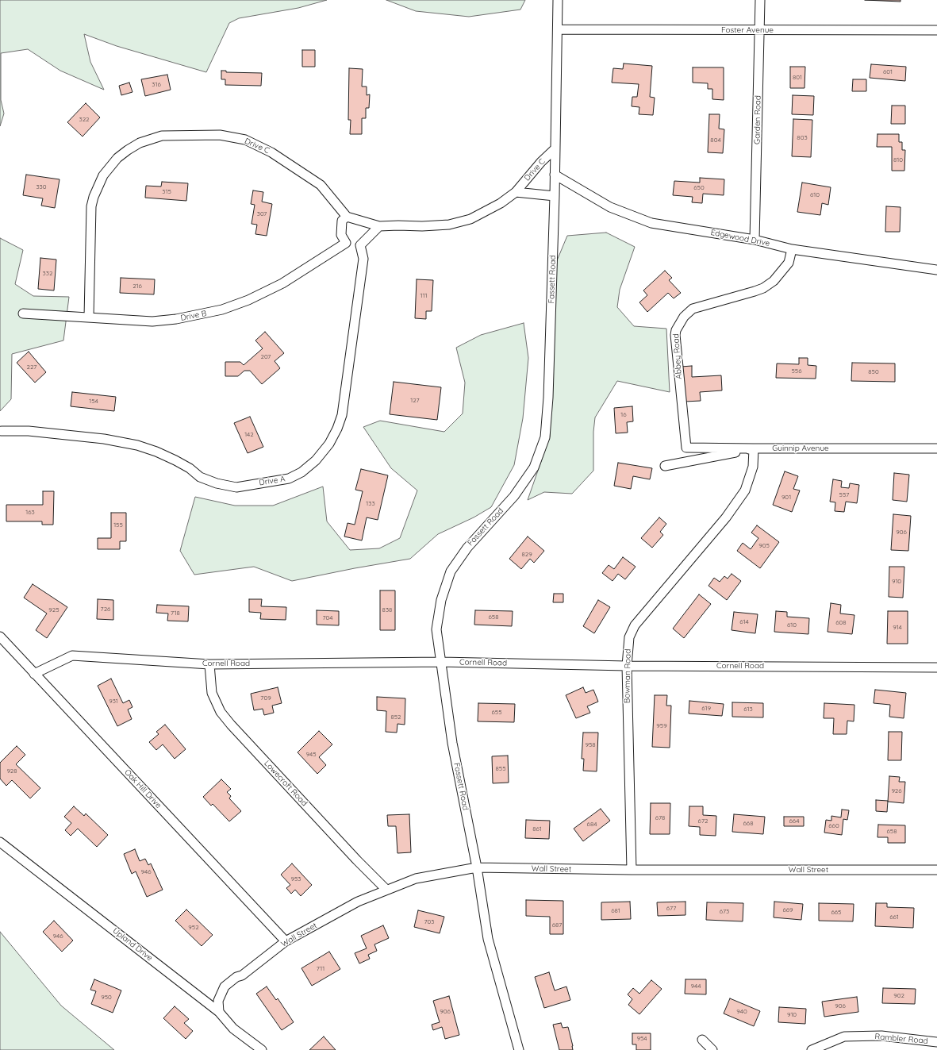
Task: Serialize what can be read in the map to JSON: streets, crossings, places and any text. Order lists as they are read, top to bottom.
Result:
{
  "streets": {
    "street": [
      "Foster Avenue",
      "Garden Road",
      "Drive C",
      "Edgewood Drive",
      "Fassett Road",
      "Drive B",
      "Abbey Road",
      "Guinnip Avenue",
      "Drive A",
      "Cornell Road",
      "Bowman Road",
      "Lowecroft Road",
      "Oak Hill Drive",
      "Wall Street",
      "Upland Drive",
      "Rambler Road"
    ]
  },
  "crossings": [
    ["Foster Avenue", "Garden Road"],
    ["Foster Avenue", "Fassett Road"],
    ["Garden Road", "Edgewood Drive"],
    ["Drive C", "Fassett Road"],
    ["Drive C", "Drive B"],
    ["Edgewood Drive", "Fassett Road"],
    ["Edgewood Drive", "Abbey Road"],
    ["Fassett Road", "Cornell Road"],
    ["Fassett Road", "Wall Street"],
    ["Abbey Road", "Guinnip Avenue"],
    ["Abbey Road", "Bowman Road"],
    ["Guinnip Avenue", "Bowman Road"],
    ["Cornell Road", "Bowman Road"],
    ["Cornell Road", "Lowecroft Road"],
    ["Cornell Road", "Oak Hill Drive"],
    ["Bowman Road", "Wall Street"],
    ["Lowecroft Road", "Wall Street"],
    ["Oak Hill Drive", "Wall Street"],
    ["Wall Street", "Upland Drive"]
  ],
  "house_numbers": [
    "601",
    "801",
    "316",
    "322",
    "803",
    "804",
    "810",
    "330",
    "650",
    "315",
    "610",
    "307",
    "332",
    "216",
    "111",
    "207",
    "227",
    "556",
    "850",
    "127",
    "154",
    "16",
    "142",
    "557",
    "901",
    "133",
    "163",
    "155",
    "906",
    "905",
    "829",
    "910",
    "726",
    "925",
    "838",
    "718",
    "658",
    "704",
    "614",
    "608",
    "610",
    "914",
    "709",
    "931",
    "619",
    "613",
    "655",
    "852",
    "959",
    "958",
    "945",
    "855",
    "928",
    "926",
    "678",
    "672",
    "664",
    "668",
    "684",
    "660",
    "861",
    "658",
    "946",
    "953",
    "677",
    "669",
    "681",
    "673",
    "665",
    "661",
    "703",
    "687",
    "952",
    "946",
    "711",
    "944",
    "902",
    "950",
    "906",
    "906",
    "940",
    "910",
    "954"
  ]
}
